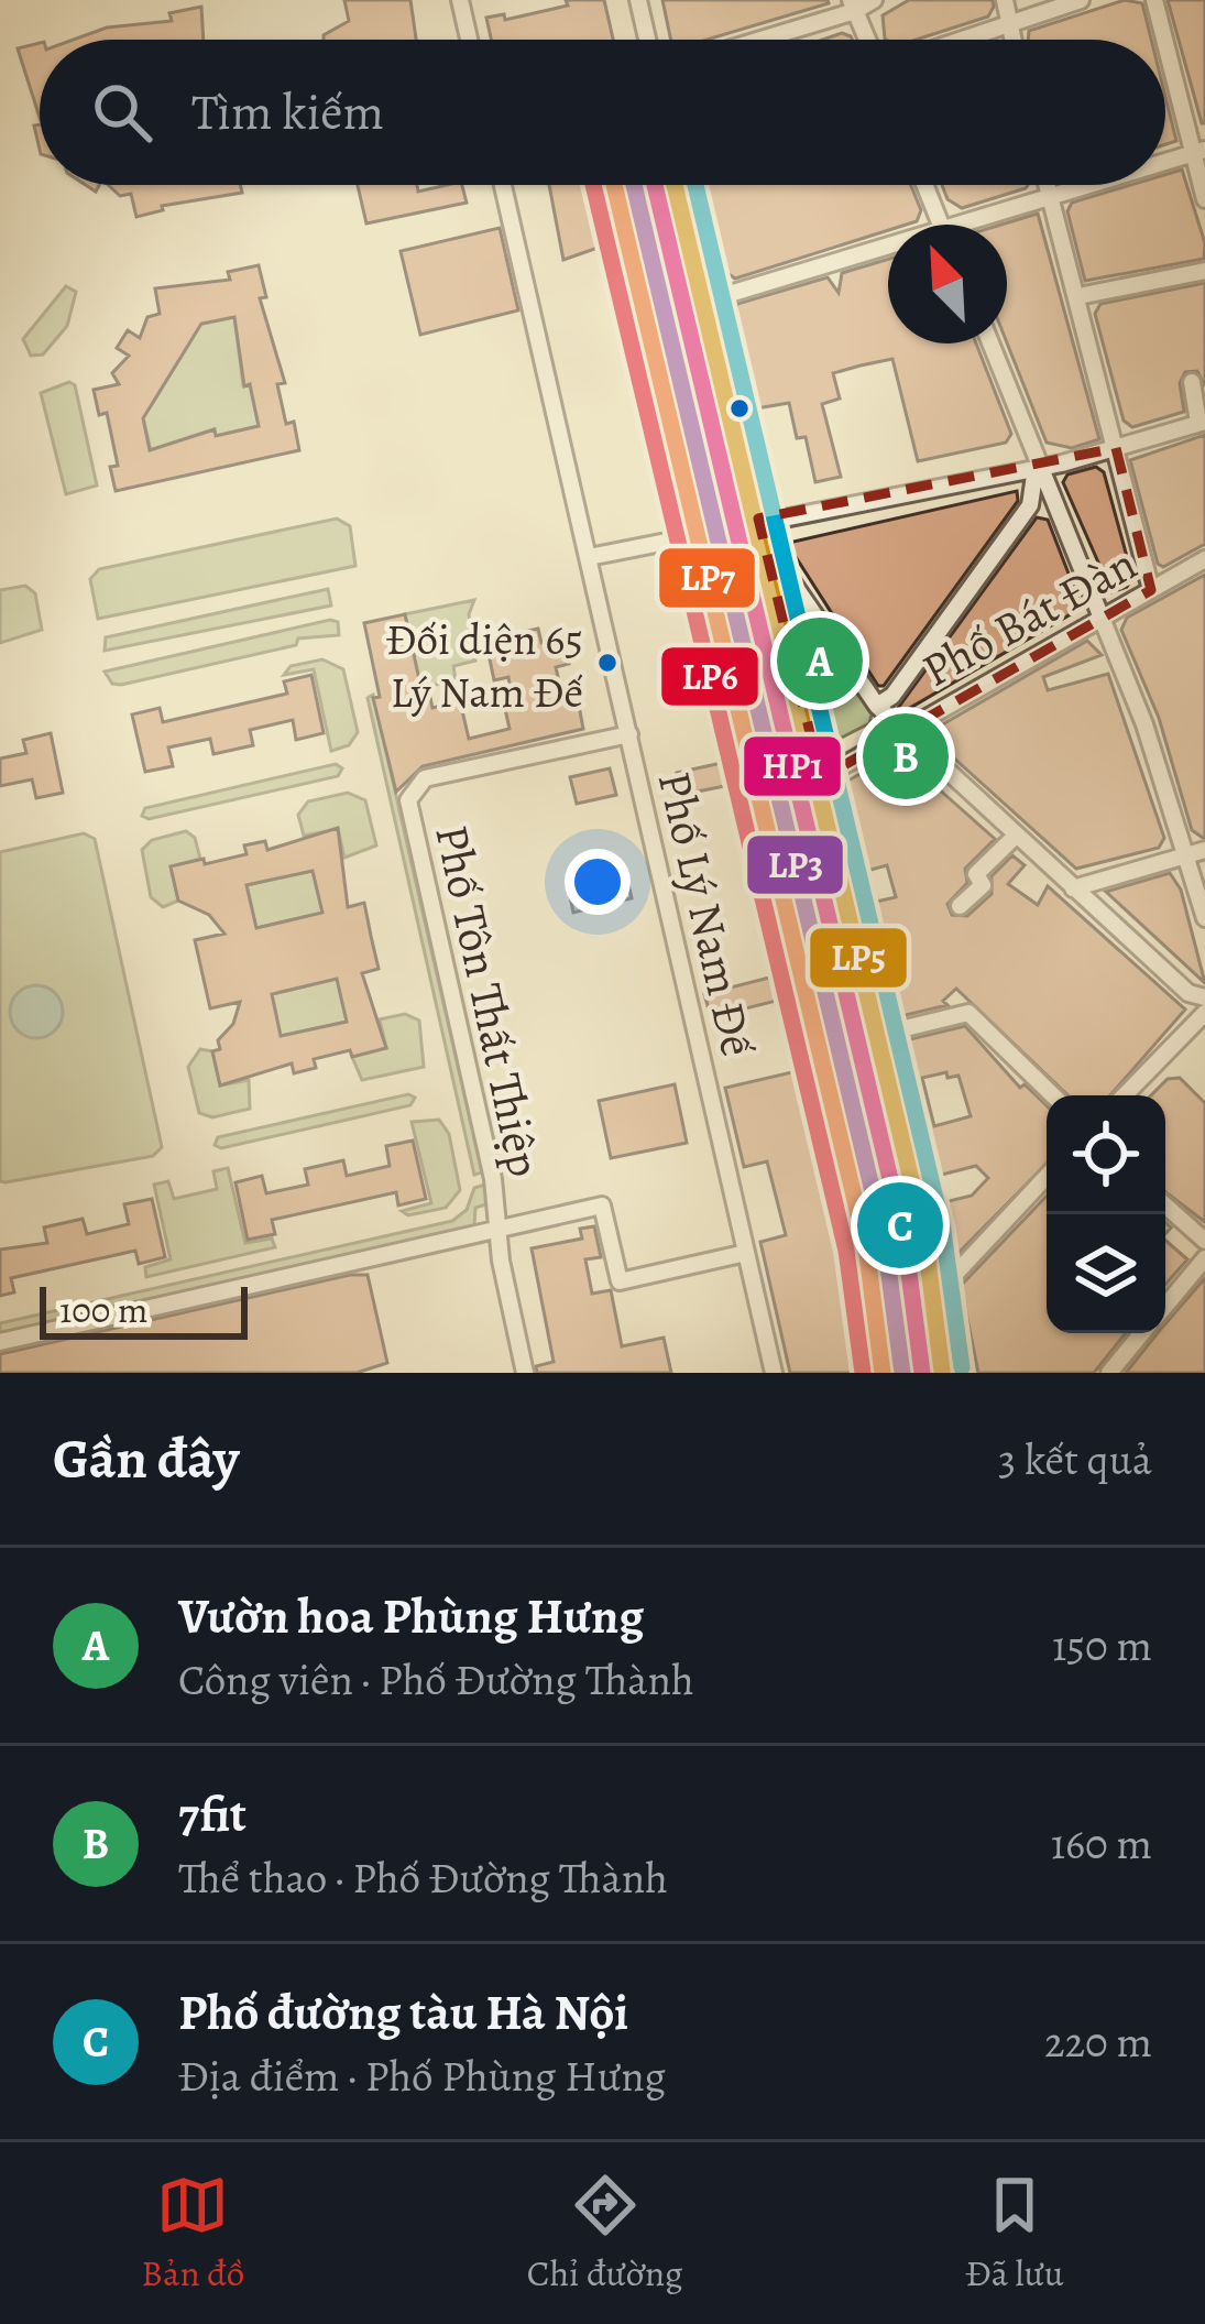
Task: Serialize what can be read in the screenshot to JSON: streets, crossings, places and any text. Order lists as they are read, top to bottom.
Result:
{
  "streets": {
    "street": ["Phố Bát Đàn", "Phố Lý Nam Đế", "Phố Tôn Thất Thiệp"]
  },
  "crossings": [
    ["Phố Lý Nam Đế", "Phố Tôn Thất Thiệp"]
  ],
  "places": ["Đối diện 65 Lý Nam Đế"],
  "lines": [
    "transit line HP1",
    "transit line LP3",
    "transit line LP5",
    "transit line LP7",
    "transit line LP6"
  ],
  "scale_bar": "100 m",
  "north": "top left",
  "page": {
    "search": "Tìm kiếm",
    "pins": ["A", "B", "C"],
    "scale": "100 m",
    "heading": ["Gần đây", "3 kết quả"],
    "list": [
      {
        "mark": "A",
        "name": "Vườn hoa Phùng Hưng",
        "note": "Công viên · Phố Đường Thành",
        "value": "150 m"
      },
      {
        "mark": "B",
        "name": "7fit",
        "note": "Thể thao · Phố Đường Thành",
        "value": "160 m"
      },
      {
        "mark": "C",
        "name": "Phố đường tàu Hà Nội",
        "note": "Địa điểm · Phố Phùng Hưng",
        "value": "220 m"
      }
    ],
    "nav": ["Bản đồ", "Chỉ đường", "Đã lưu"]
  }
}
